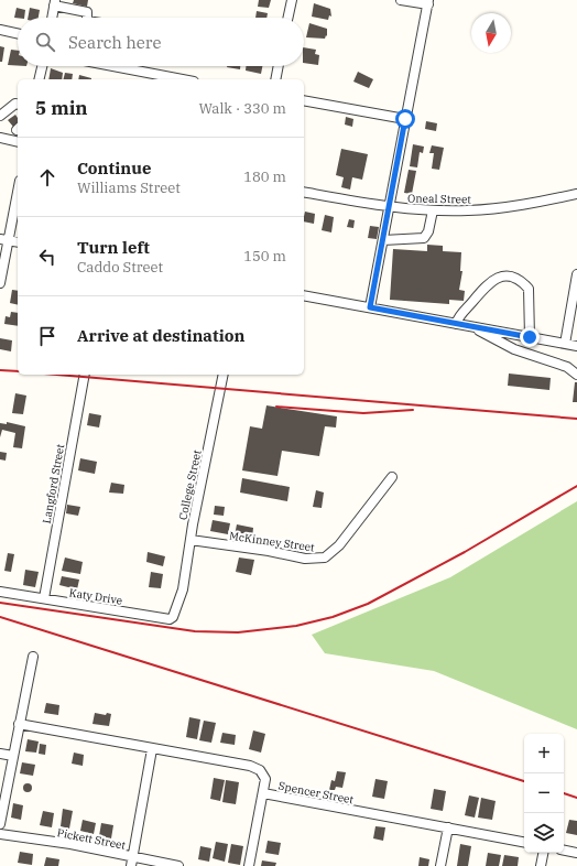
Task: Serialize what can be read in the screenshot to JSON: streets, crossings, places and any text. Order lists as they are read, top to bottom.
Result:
{
  "streets": {
    "street": [
      "Oneal Street",
      "Langford Street",
      "College Street",
      "McKinney Street",
      "Katy Drive",
      "Spencer Street",
      "Pickett Street"
    ]
  },
  "crossings": [
    ["Langford Street", "Katy Drive"],
    ["College Street", "McKinney Street"],
    ["College Street", "Katy Drive"]
  ],
  "north": "bottom",
  "page": {
    "search": "Search here",
    "heading": ["5 min", "Walk · 330 m"],
    "list": [
      ["Continue", "Williams Street", "180 m"],
      ["Turn left", "Caddo Street", "150 m"],
      "Arrive at destination"
    ],
    "map_buttons": ["+", "−"]
  }
}
